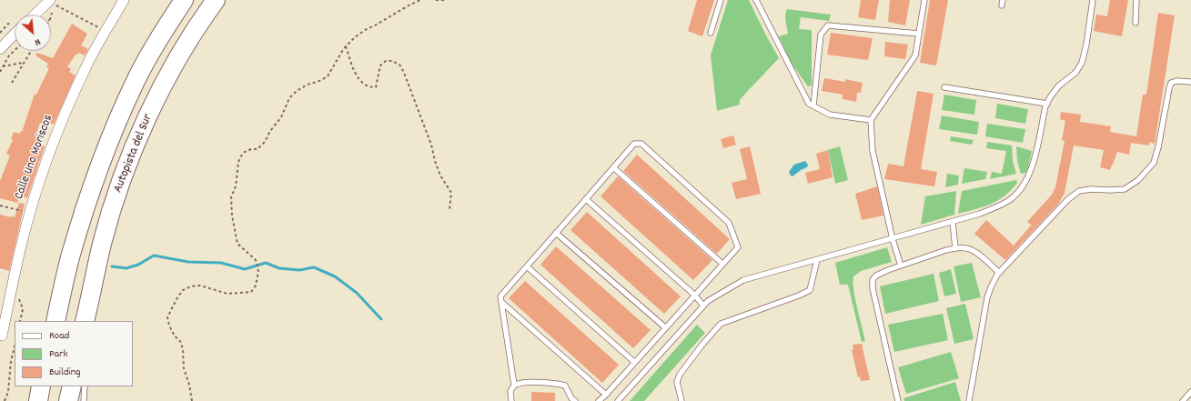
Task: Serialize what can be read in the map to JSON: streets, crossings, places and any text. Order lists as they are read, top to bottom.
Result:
{
  "streets": {
    "highway": ["Autopista del Sur"],
    "street": ["Calle Uno Moriscos"]
  },
  "legend": ["Road", "Park", "Building"],
  "north": "bottom right"
}
